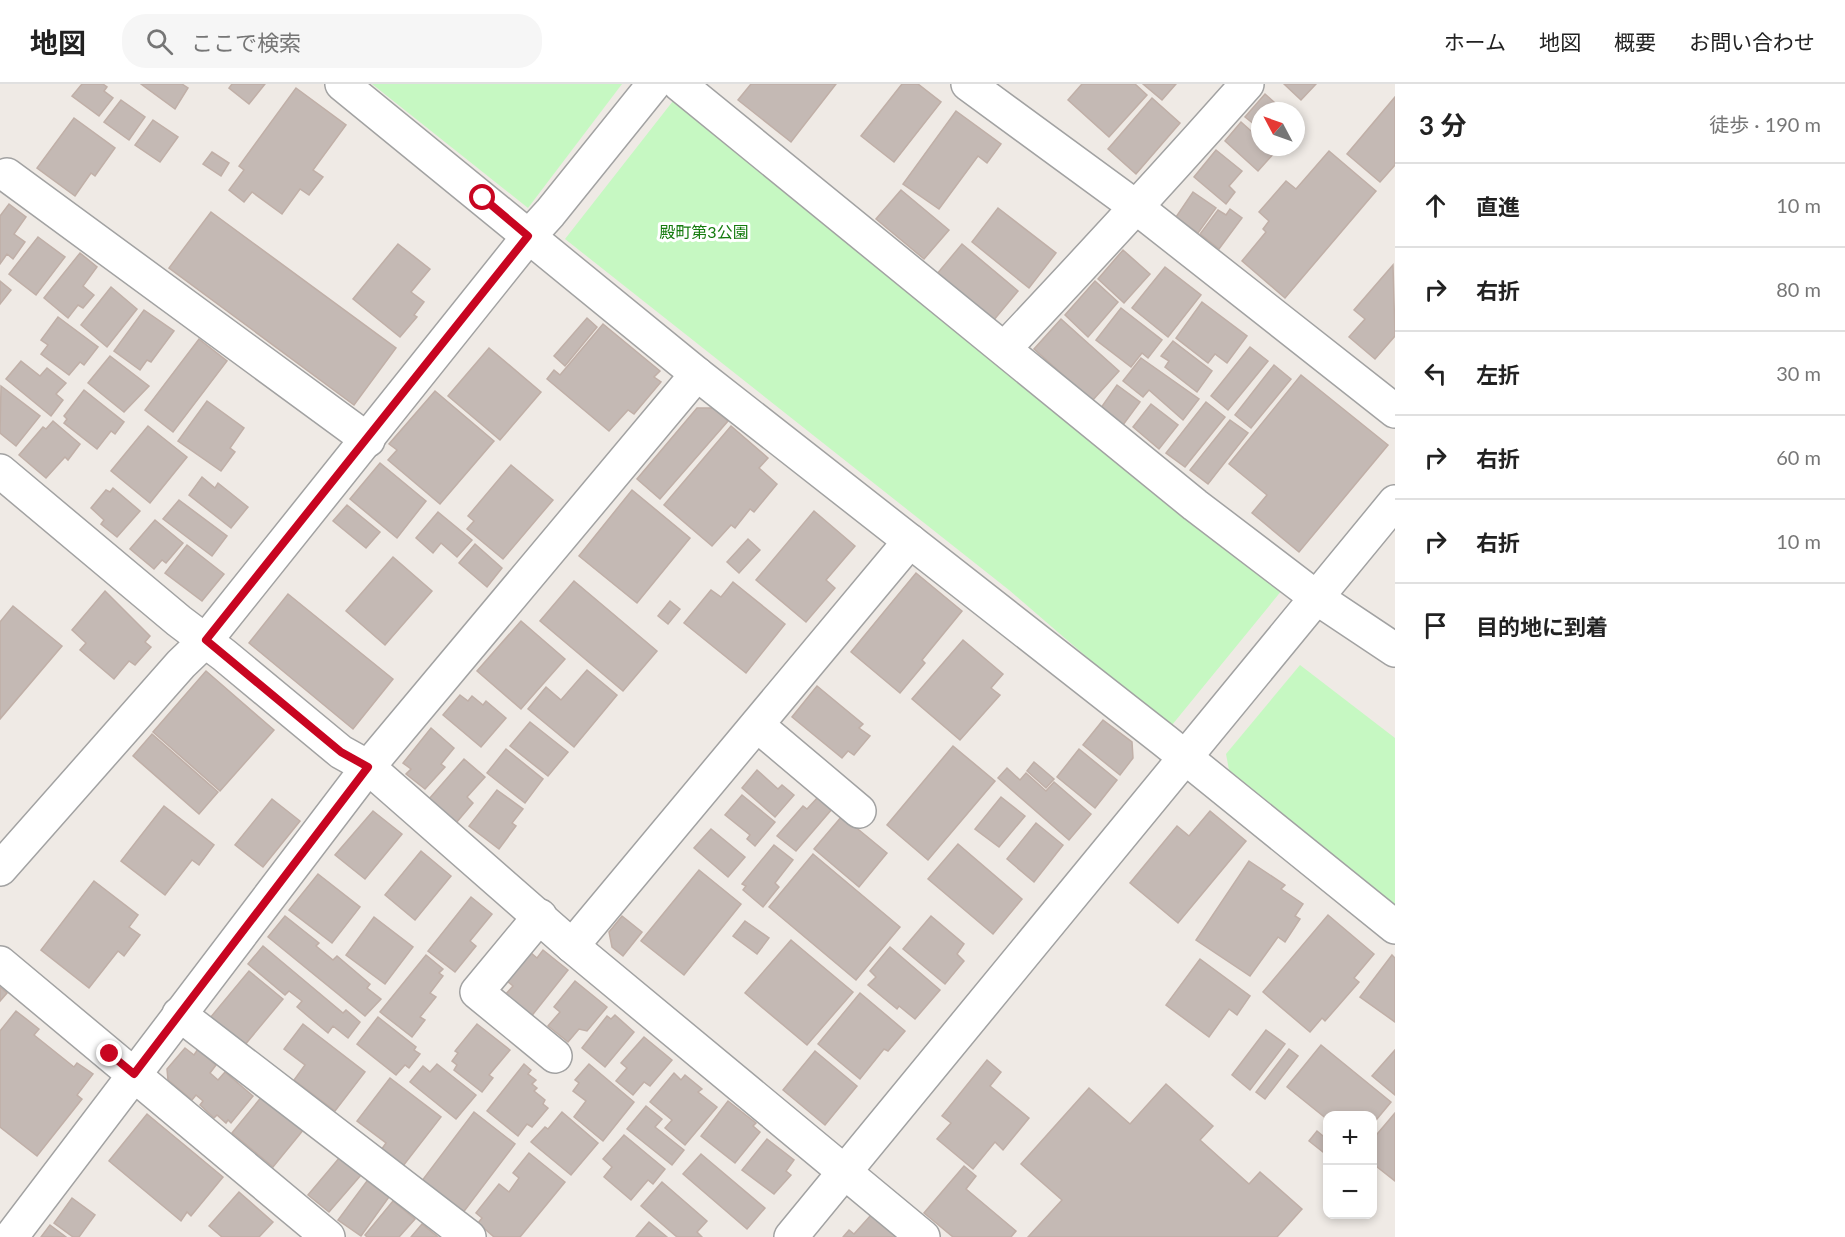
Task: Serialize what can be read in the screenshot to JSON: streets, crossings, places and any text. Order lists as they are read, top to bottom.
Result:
{
  "parks": ["殿町第3公園"],
  "north": "top left",
  "page": {
    "header": "地図",
    "search": "ここで検索",
    "nav": [
      "ホーム",
      "地図",
      "概要",
      "お問い合わせ"
    ],
    "heading": ["3 分", "徒歩 · 190 m"],
    "list": [
      ["直進", "10 m"],
      ["右折", "80 m"],
      ["左折", "30 m"],
      ["右折", "60 m"],
      ["右折", "10 m"],
      "目的地に到着"
    ],
    "map_buttons": ["+", "−"]
  }
}
